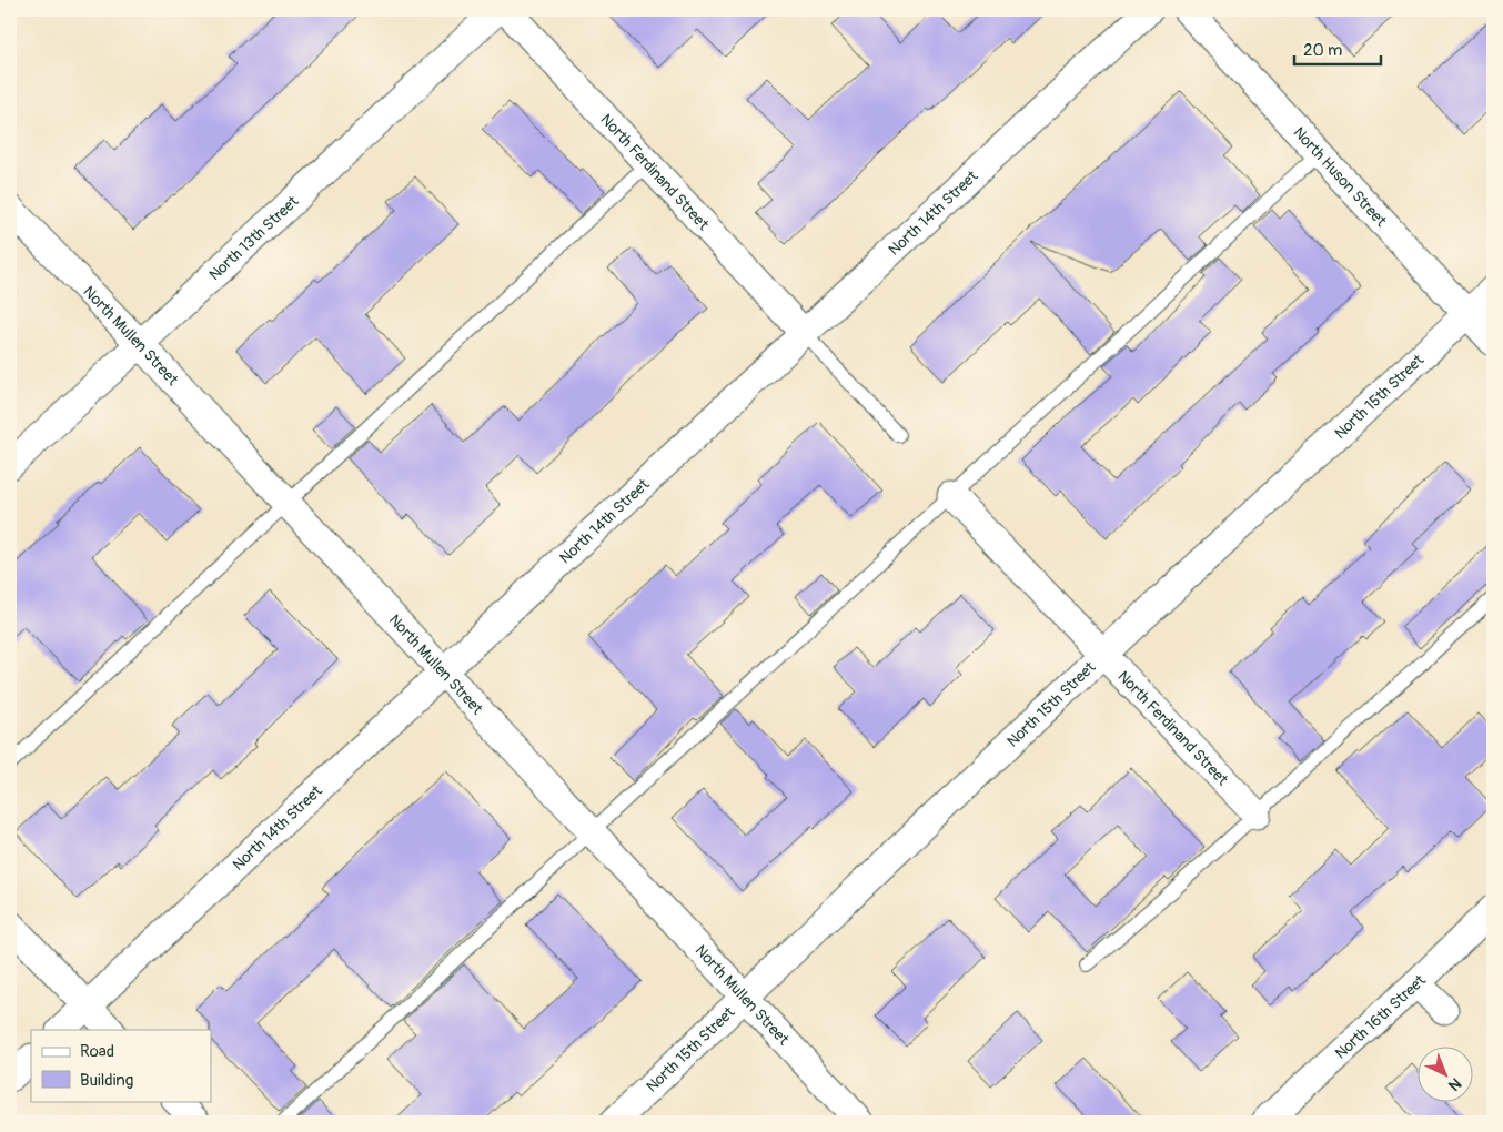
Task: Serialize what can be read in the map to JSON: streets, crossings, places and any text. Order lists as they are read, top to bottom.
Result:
{
  "streets": {
    "street": [
      "North Ferdinand Street",
      "North Huson Street",
      "North 14th Street",
      "North 13th Street",
      "North Mullen Street",
      "North 15th Street",
      "North 16th Street"
    ]
  },
  "crossings": [
    ["North Ferdinand Street", "North 14th Street"],
    ["North Ferdinand Street", "North 15th Street"],
    ["North Huson Street", "North 15th Street"],
    ["North 14th Street", "North Mullen Street"],
    ["North 13th Street", "North Mullen Street"],
    ["North Mullen Street", "North 15th Street"]
  ],
  "legend": ["Road", "Building"],
  "scale_bar": "20 m",
  "north": "bottom right"
}
